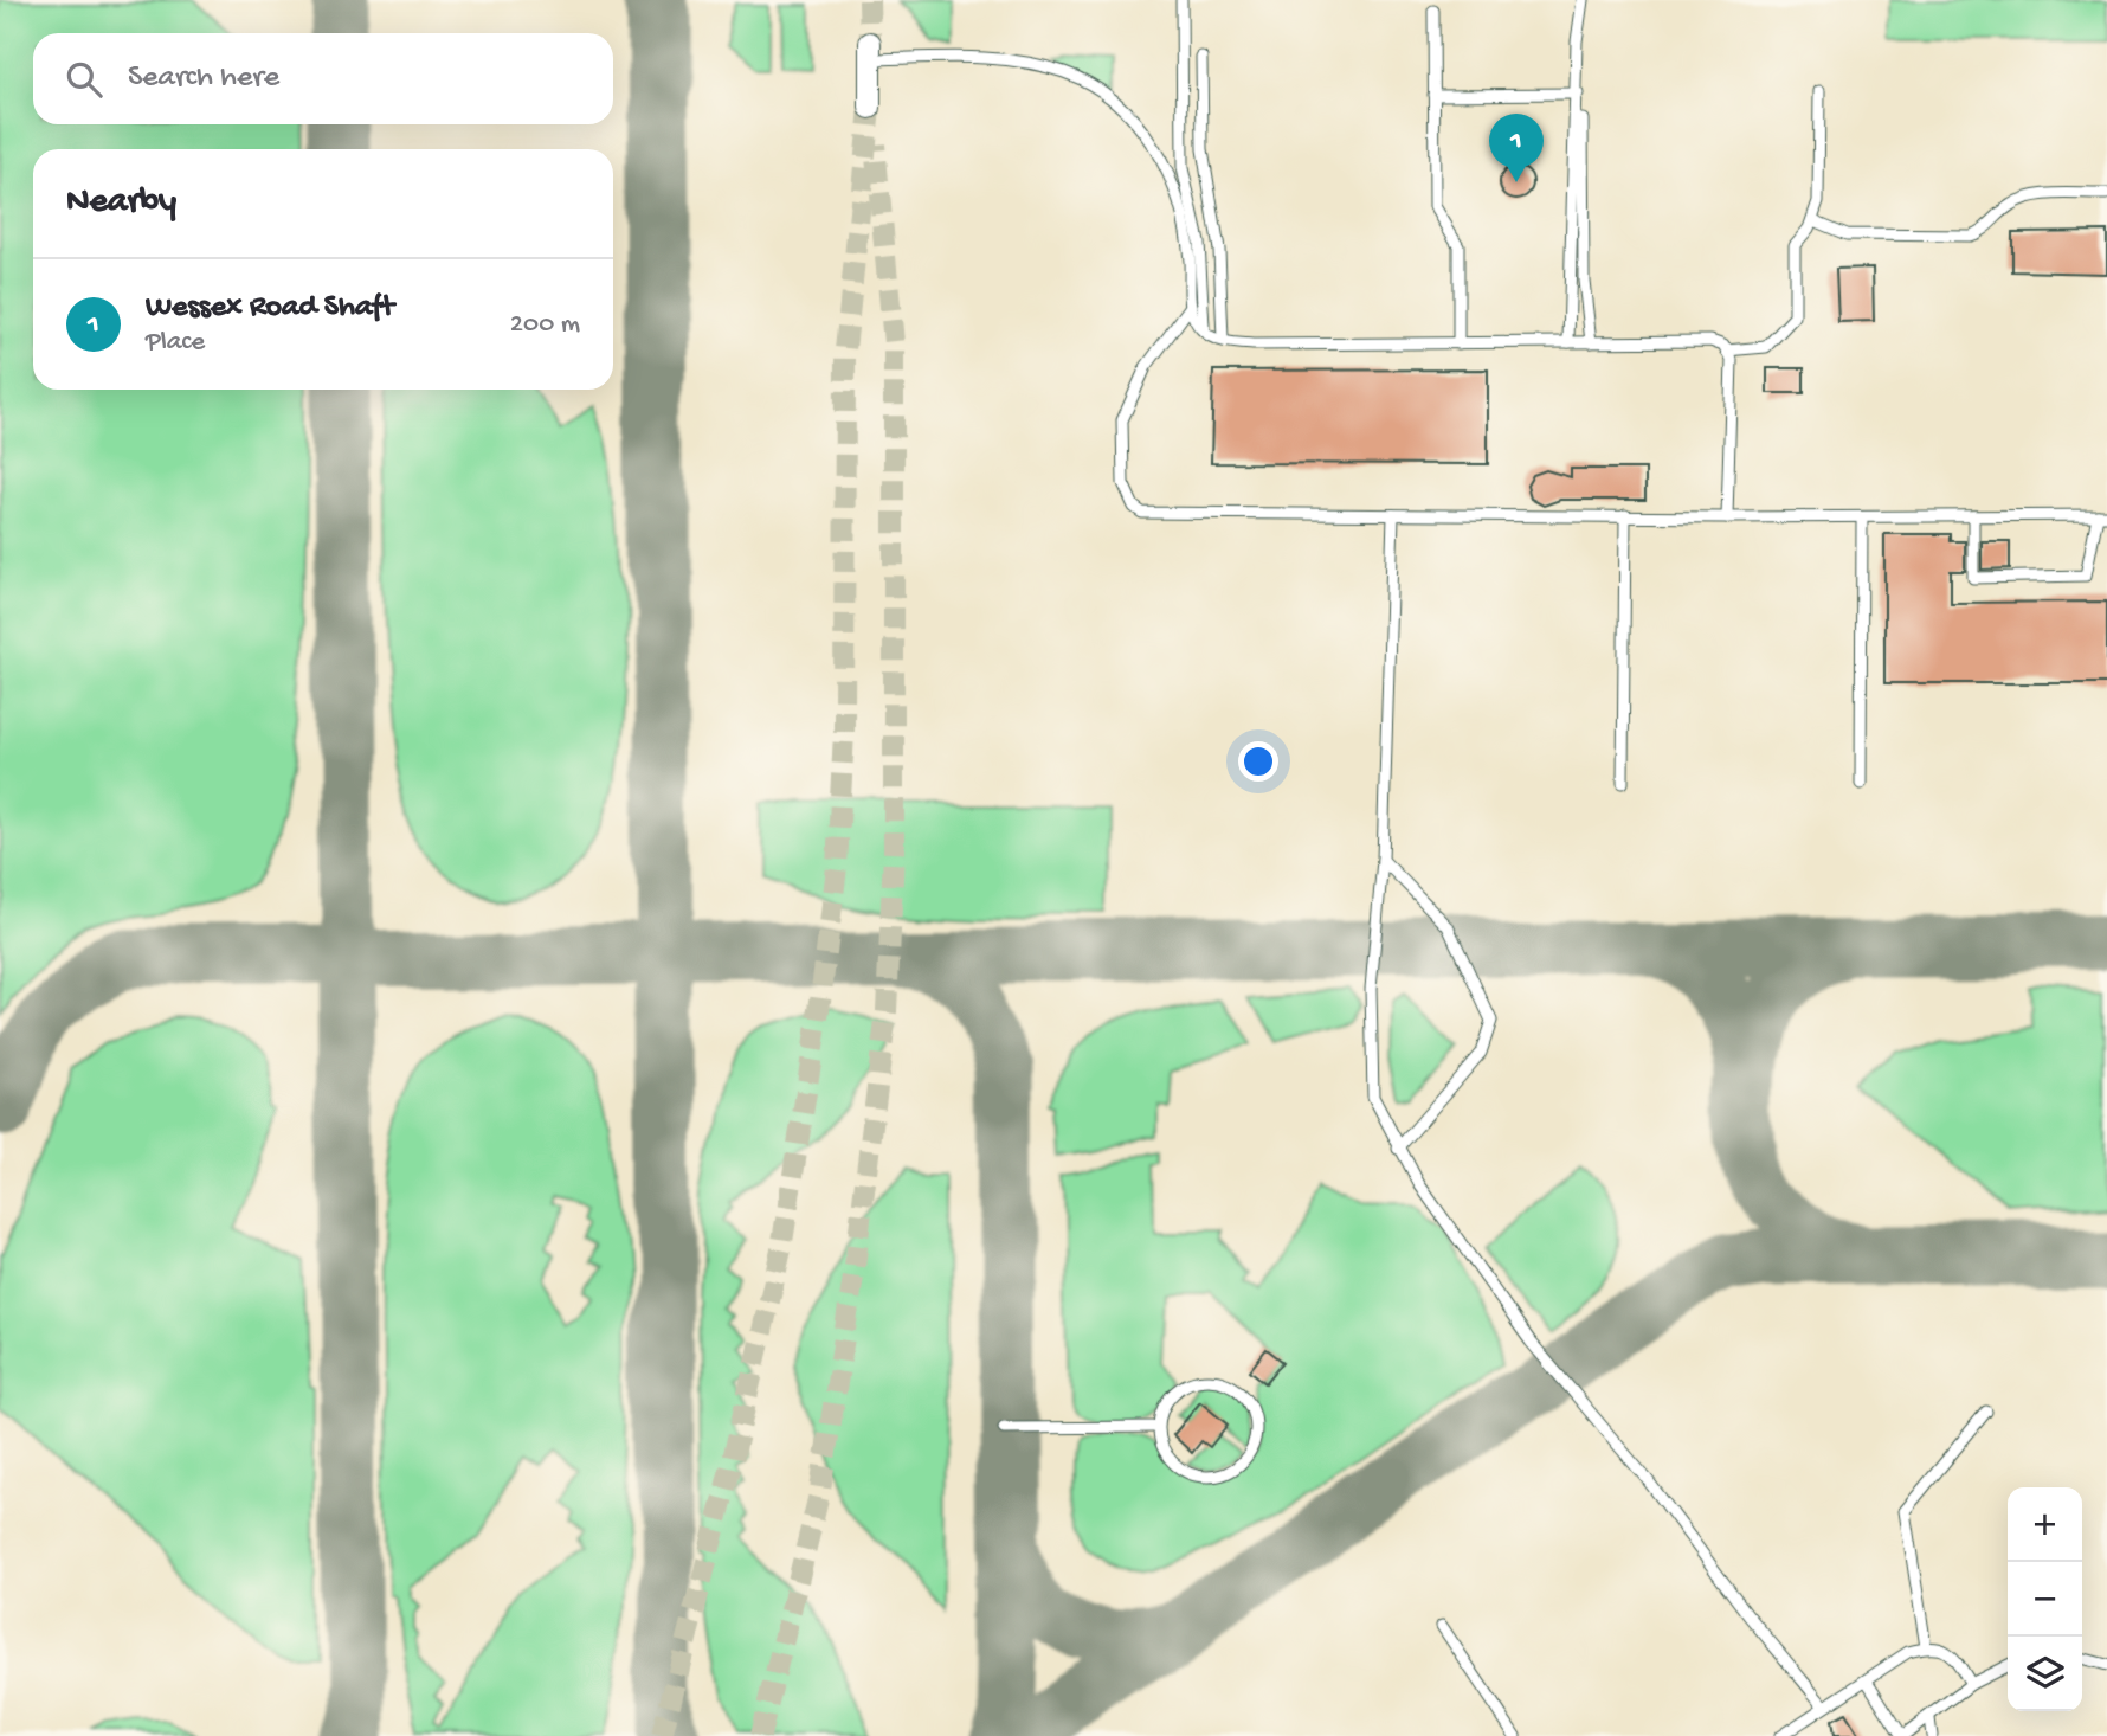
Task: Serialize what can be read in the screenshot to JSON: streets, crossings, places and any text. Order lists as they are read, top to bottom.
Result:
{
  "page": {
    "search": "Search here",
    "pins": "1",
    "heading": "Nearby",
    "list": [
      {
        "mark": "1",
        "name": "Wessex Road Shaft",
        "note": "Place",
        "value": "200 m"
      }
    ],
    "map_buttons": ["+", "−"]
  }
}
